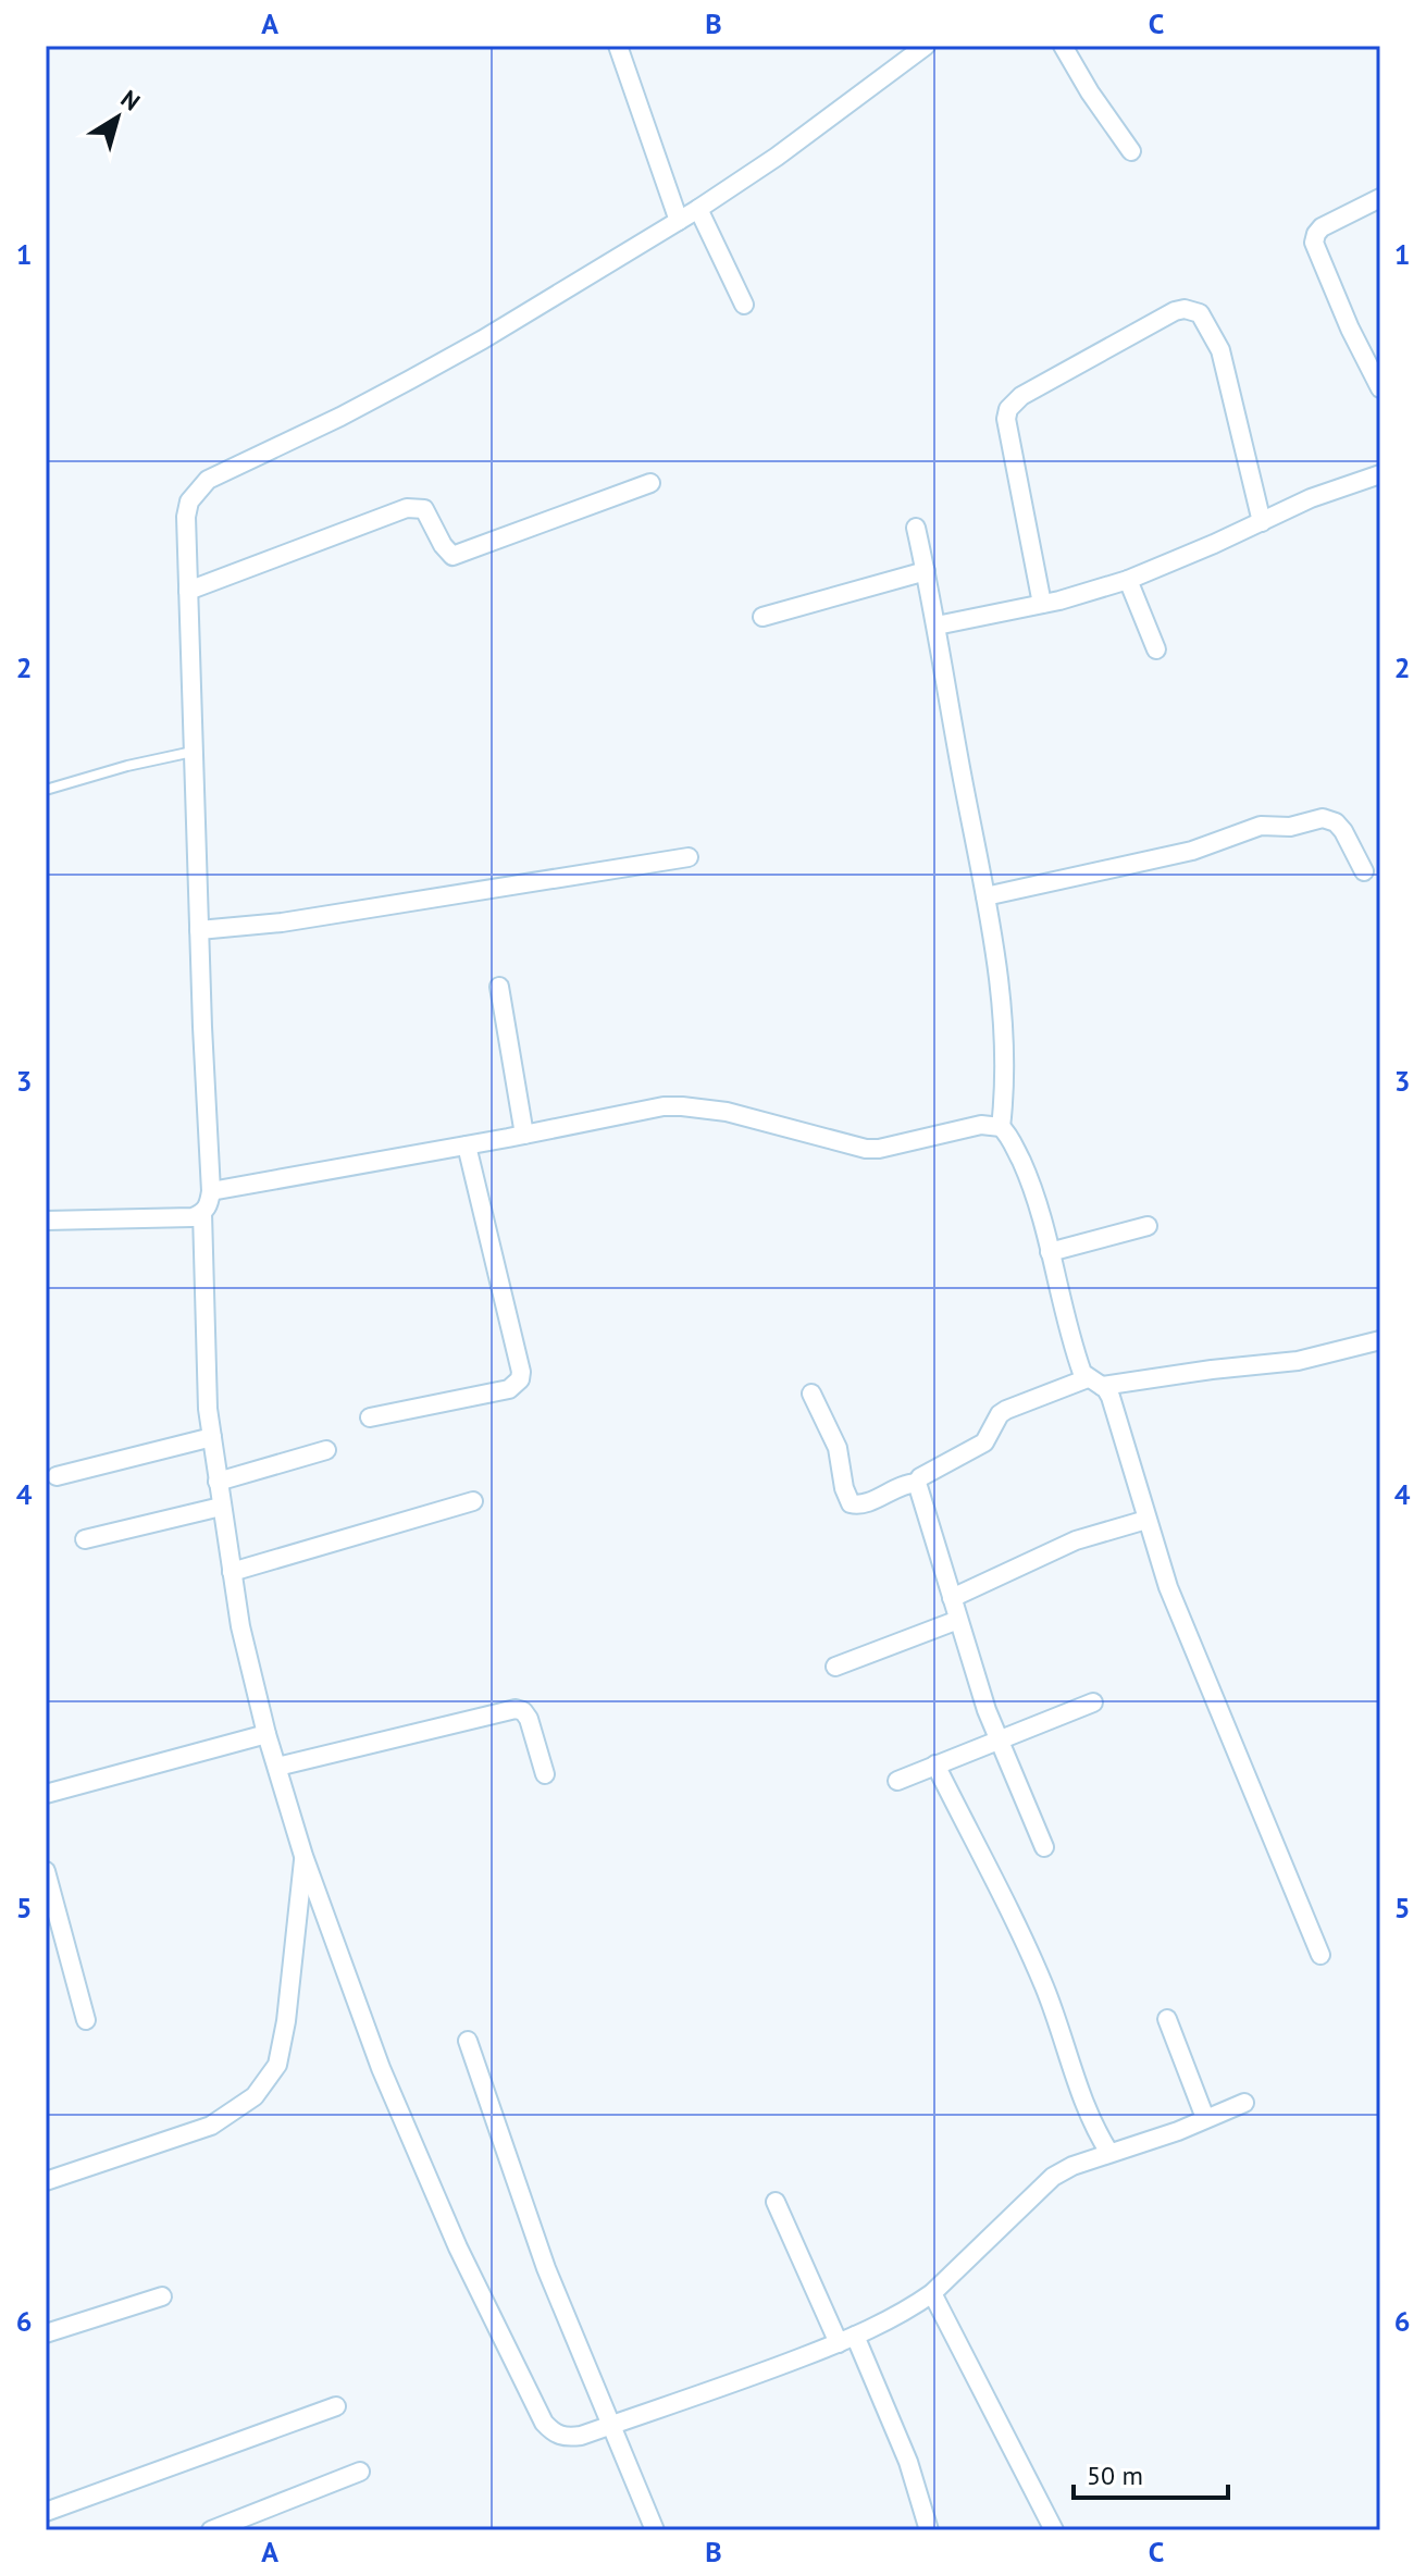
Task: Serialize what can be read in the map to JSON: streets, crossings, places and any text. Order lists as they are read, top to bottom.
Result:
{
  "scale_bar": "50 m",
  "north": "top right",
  "grid": {
    "columns": ["A", "B", "C"],
    "rows": [
      "1",
      "2",
      "3",
      "4",
      "5",
      "6"
    ]
  }
}
